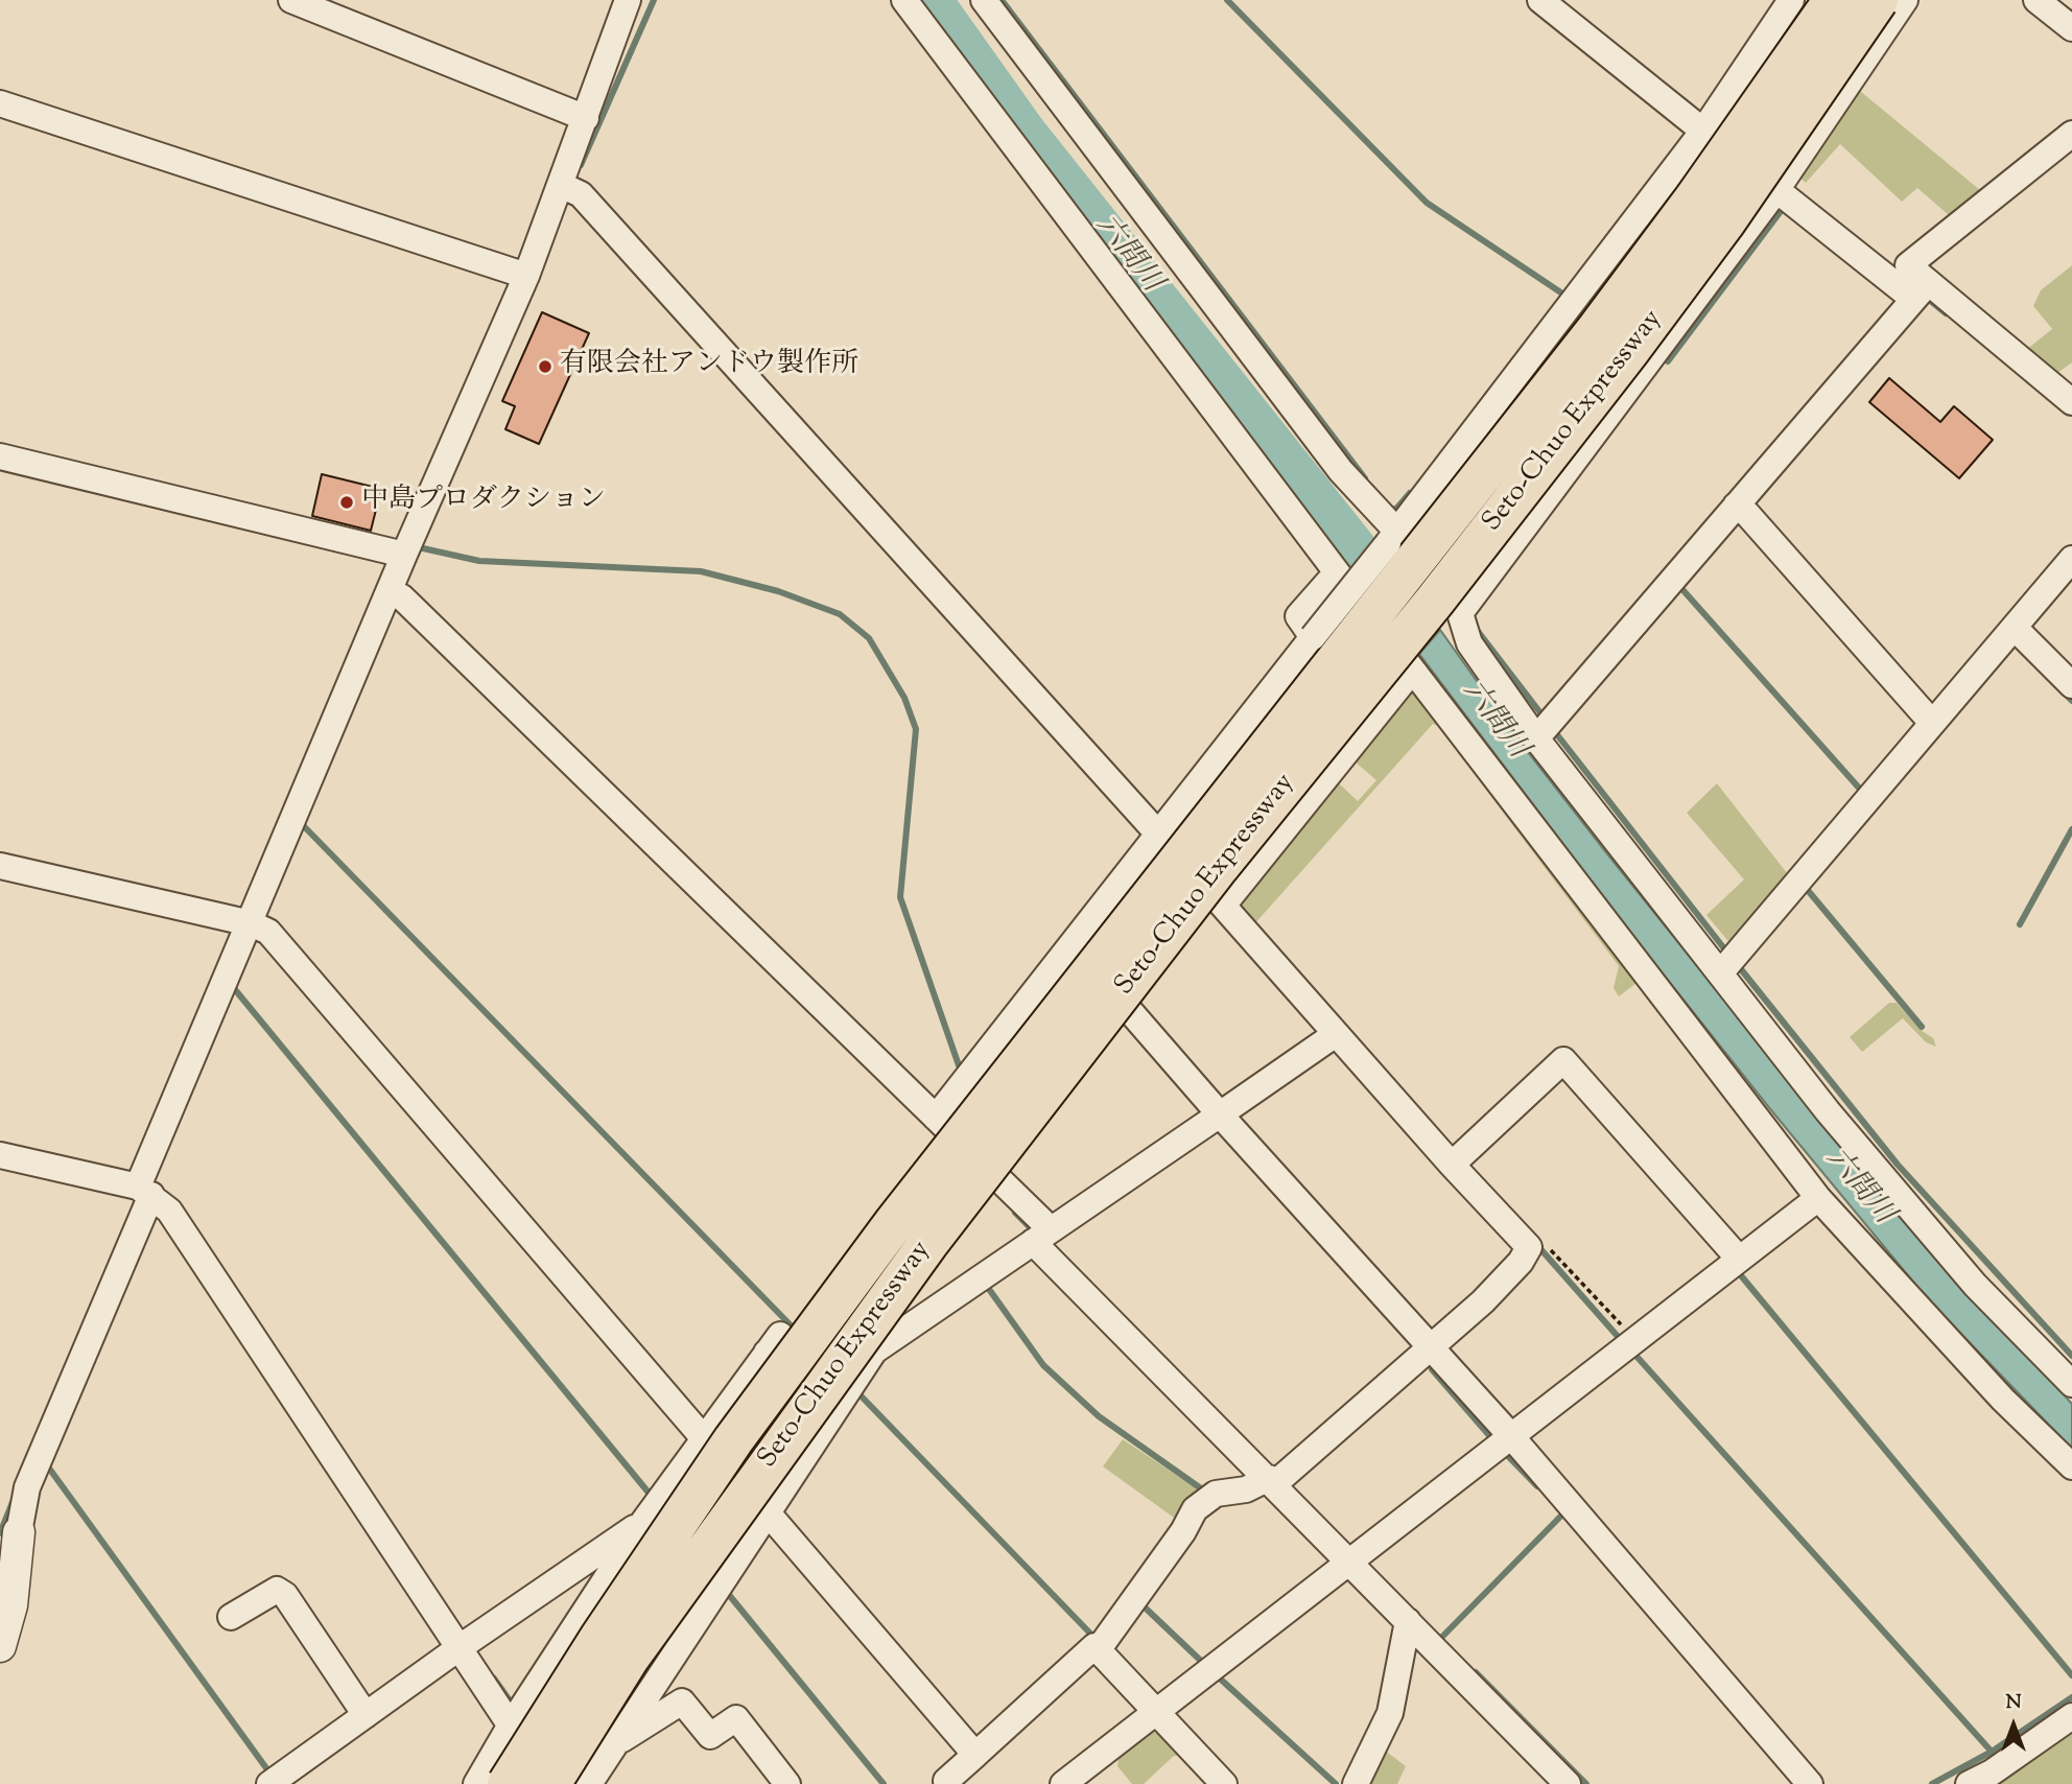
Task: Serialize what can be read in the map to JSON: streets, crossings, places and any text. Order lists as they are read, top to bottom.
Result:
{
  "streets": {
    "highway": ["Seto-Chuo Expressway"]
  },
  "water": ["六間川"],
  "places": ["有限会社アンドウ製作所", "中島プロダクション"],
  "north": "top"
}
